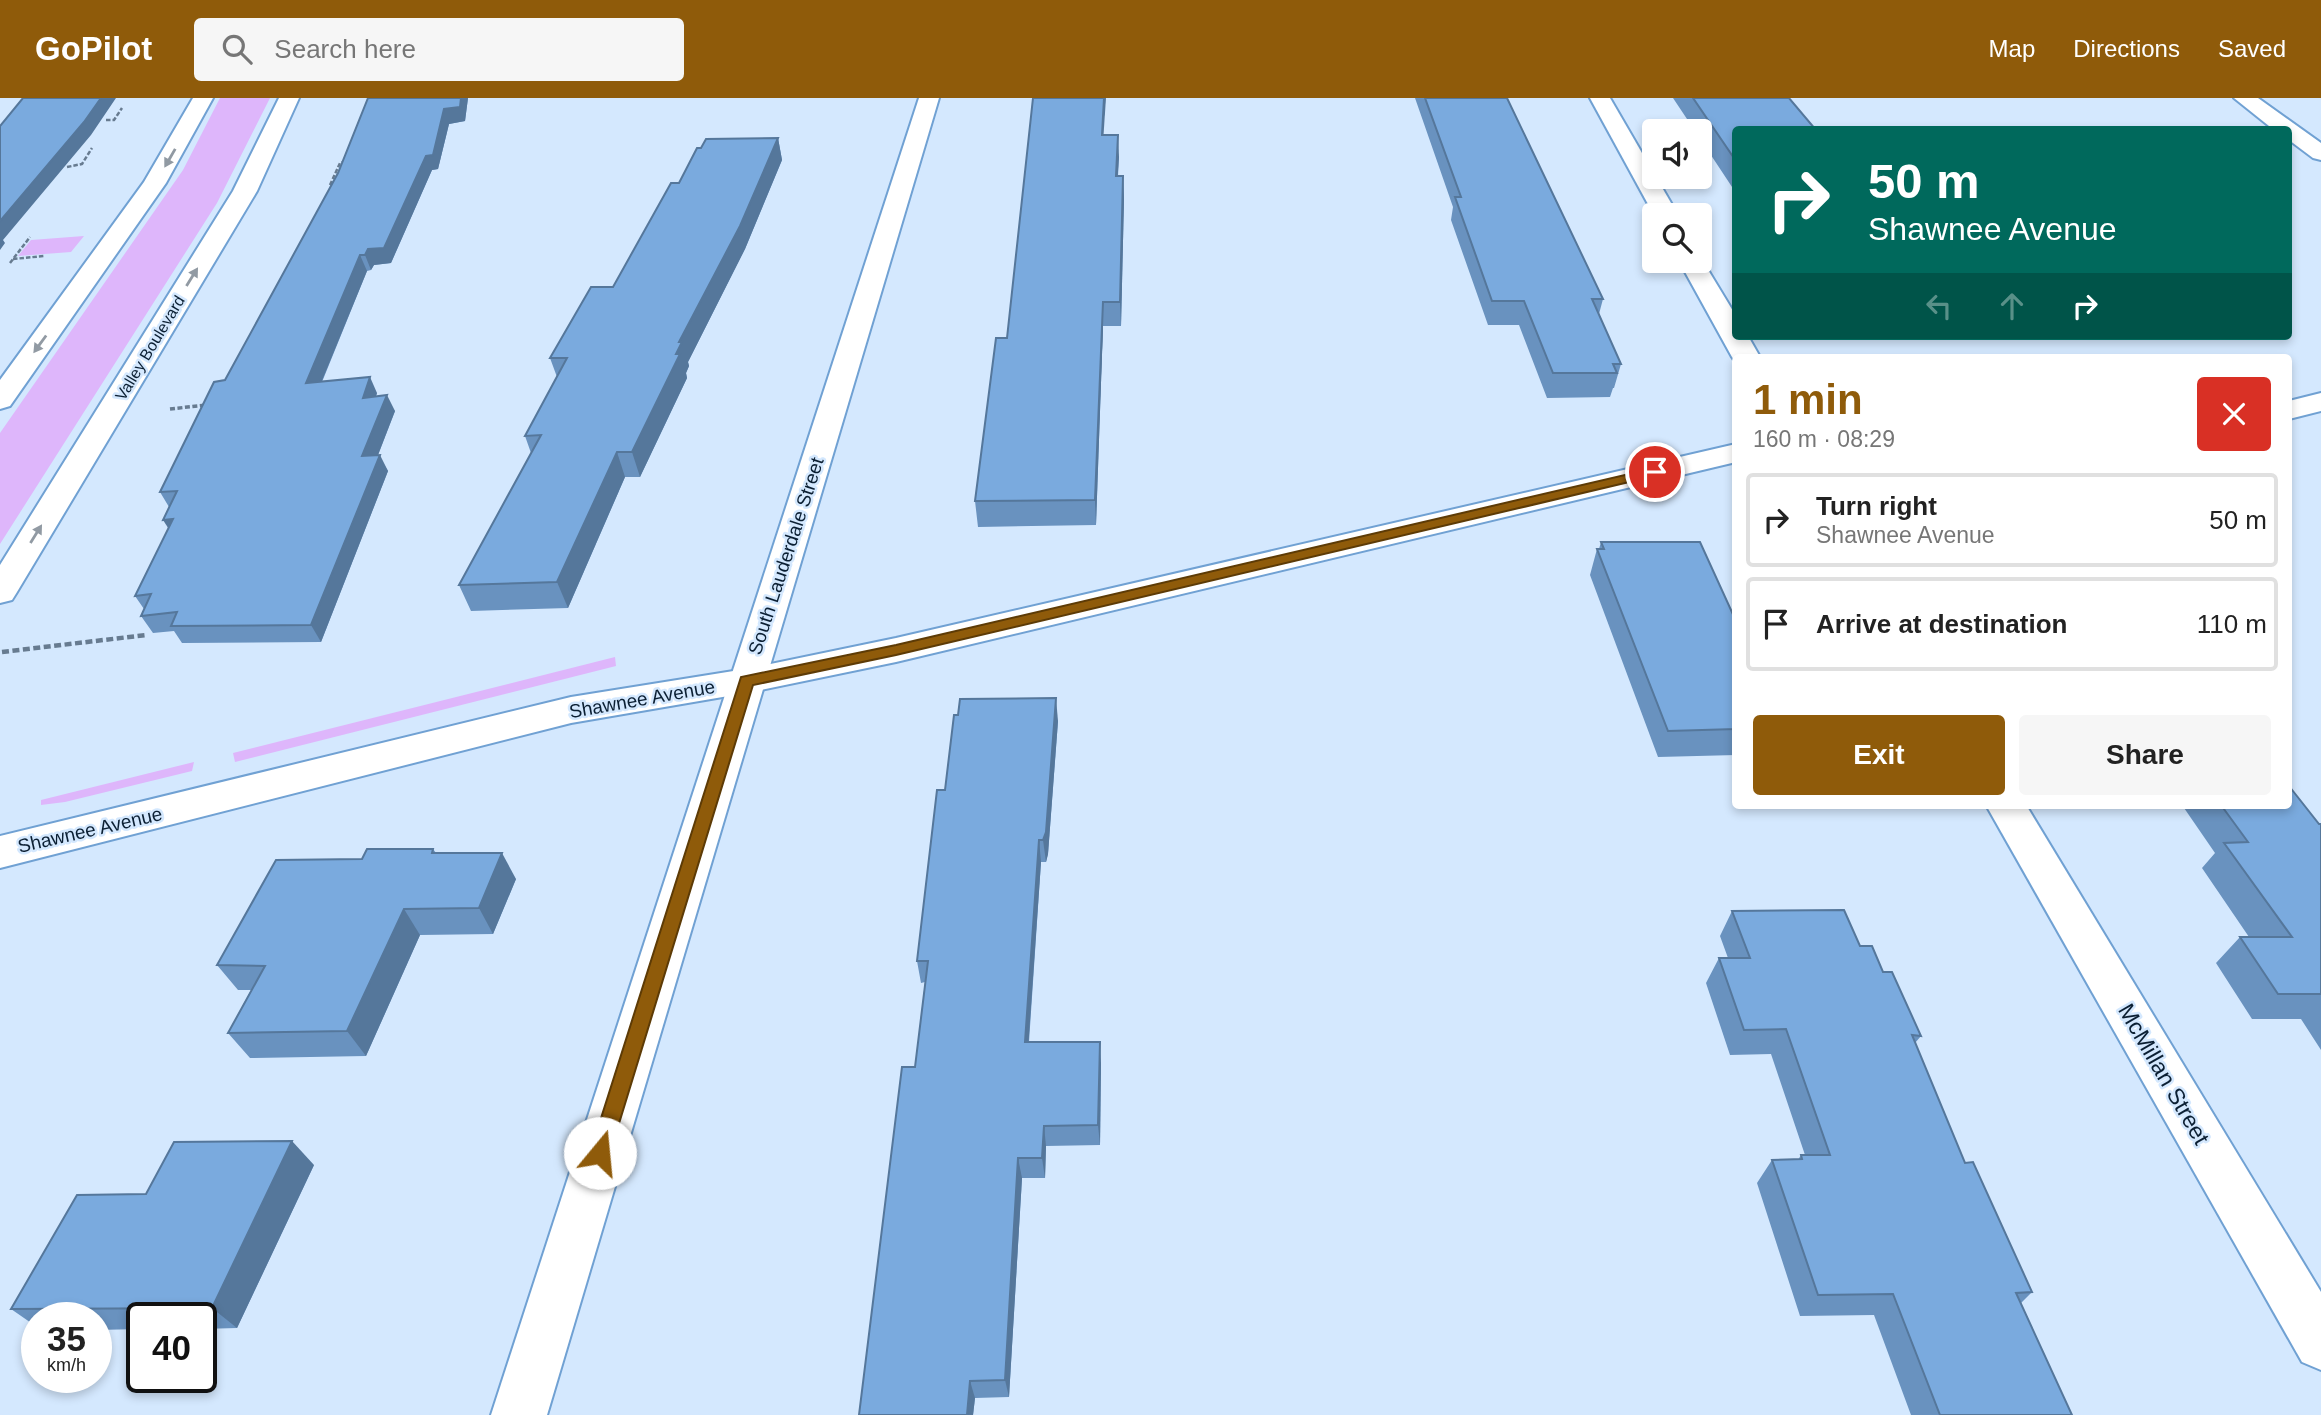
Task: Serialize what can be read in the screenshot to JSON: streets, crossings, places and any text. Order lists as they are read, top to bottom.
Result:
{
  "streets": {
    "street": [
      "Valley Boulevard",
      "South Lauderdale Street",
      "Shawnee Avenue",
      "McMillan Street"
    ]
  },
  "crossings": [
    ["South Lauderdale Street", "Shawnee Avenue"]
  ],
  "page": {
    "header": "GoPilot",
    "search": "Search here",
    "nav": ["Map", "Directions", "Saved"],
    "turn": ["50 m", "Shawnee Avenue"],
    "heading": ["1 min", "160 m · 08:29"],
    "list": [
      {
        "name": "Turn right",
        "note": "Shawnee Avenue",
        "value": "50 m"
      },
      {
        "name": "Arrive at destination",
        "value": "110 m"
      }
    ],
    "buttons": ["Exit", "Share"],
    "speed": "35 km/h",
    "limit": "40"
  }
}
